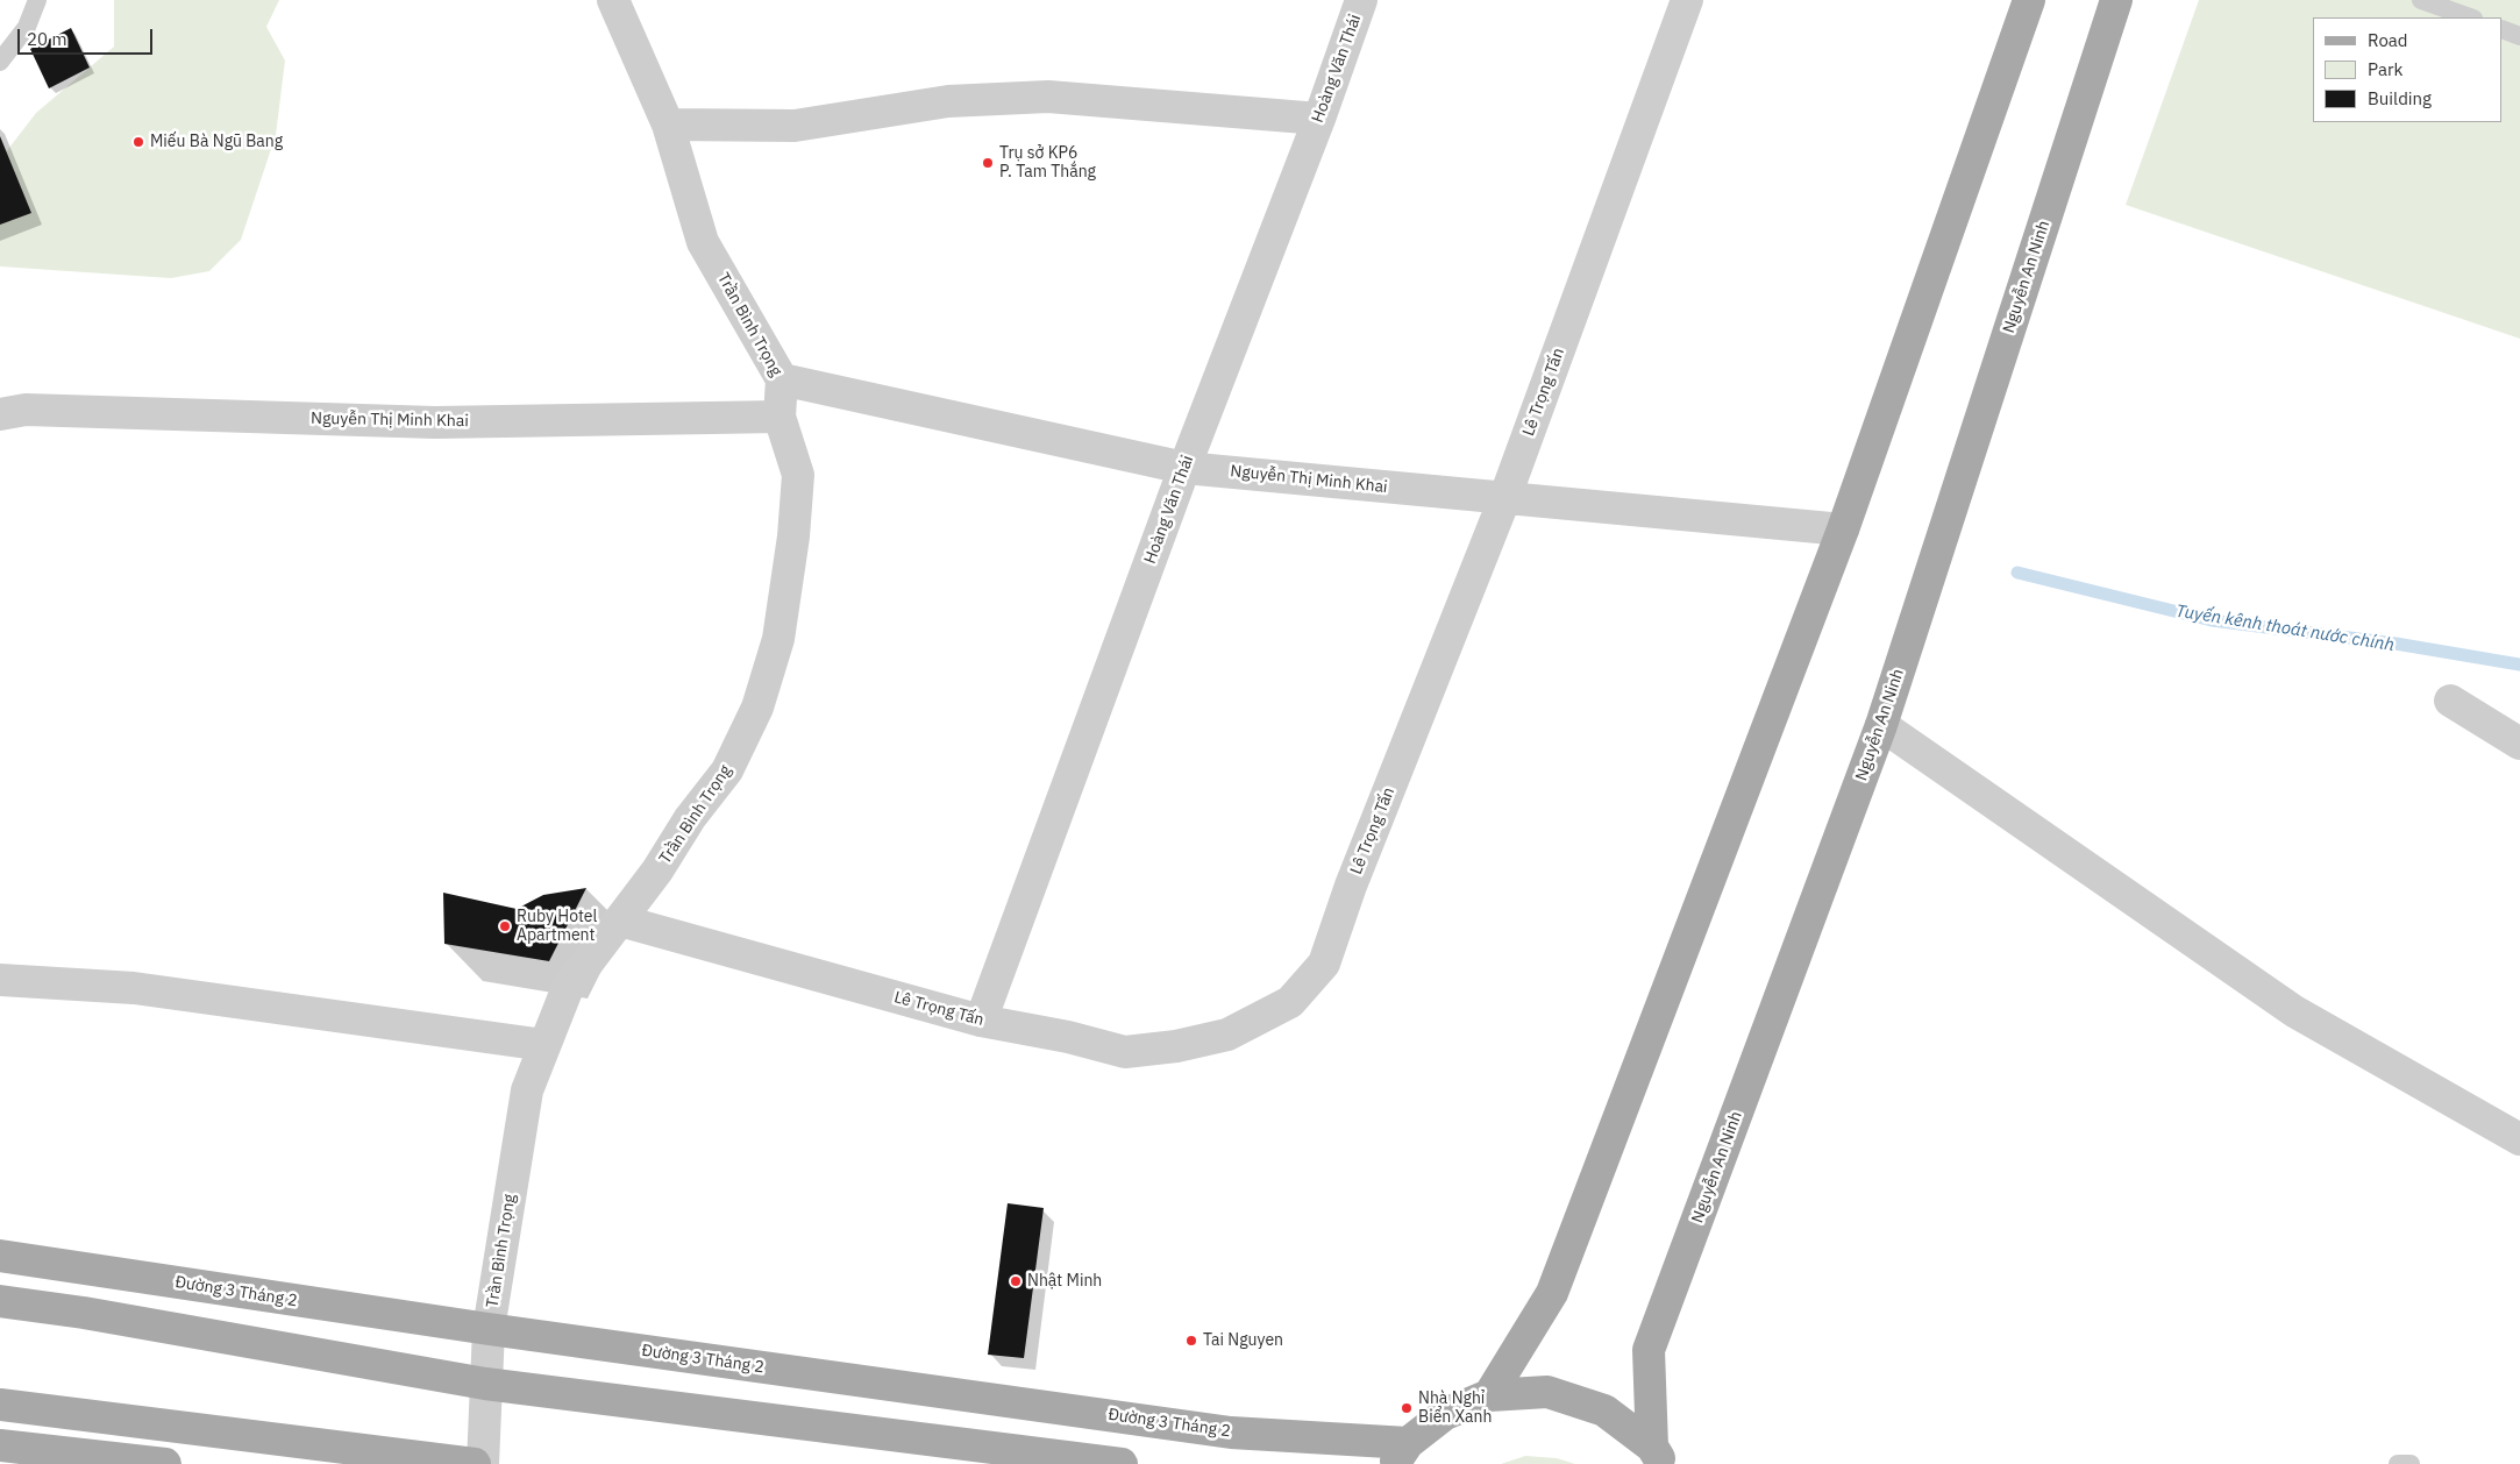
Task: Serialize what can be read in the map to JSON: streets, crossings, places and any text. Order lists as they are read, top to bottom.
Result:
{
  "streets": {
    "main road": ["Nguyễn An Ninh", "Đường 3 Tháng 2"],
    "street": [
      "Hoàng Văn Thái",
      "Trần Bình Trọng",
      "Lê Trọng Tấn",
      "Nguyễn Thị Minh Khai"
    ]
  },
  "crossings": [
    ["Hoàng Văn Thái", "Lê Trọng Tấn"],
    ["Hoàng Văn Thái", "Nguyễn Thị Minh Khai"],
    ["Trần Bình Trọng", "Lê Trọng Tấn"],
    ["Trần Bình Trọng", "Nguyễn Thị Minh Khai"],
    ["Trần Bình Trọng", "Đường 3 Tháng 2"],
    ["Lê Trọng Tấn", "Nguyễn Thị Minh Khai"]
  ],
  "water": ["Tuyến kênh thoát nước chính"],
  "places": [
    "Miếu Bà Ngũ Bang",
    "Trụ sở KP6 P. Tam Thắng",
    "Ruby Hotel Apartment",
    "Nhật Minh",
    "Tai Nguyen",
    "Nhà Nghỉ Biển Xanh"
  ],
  "legend": ["Road", "Park", "Building"],
  "scale_bar": "20 m"
}
